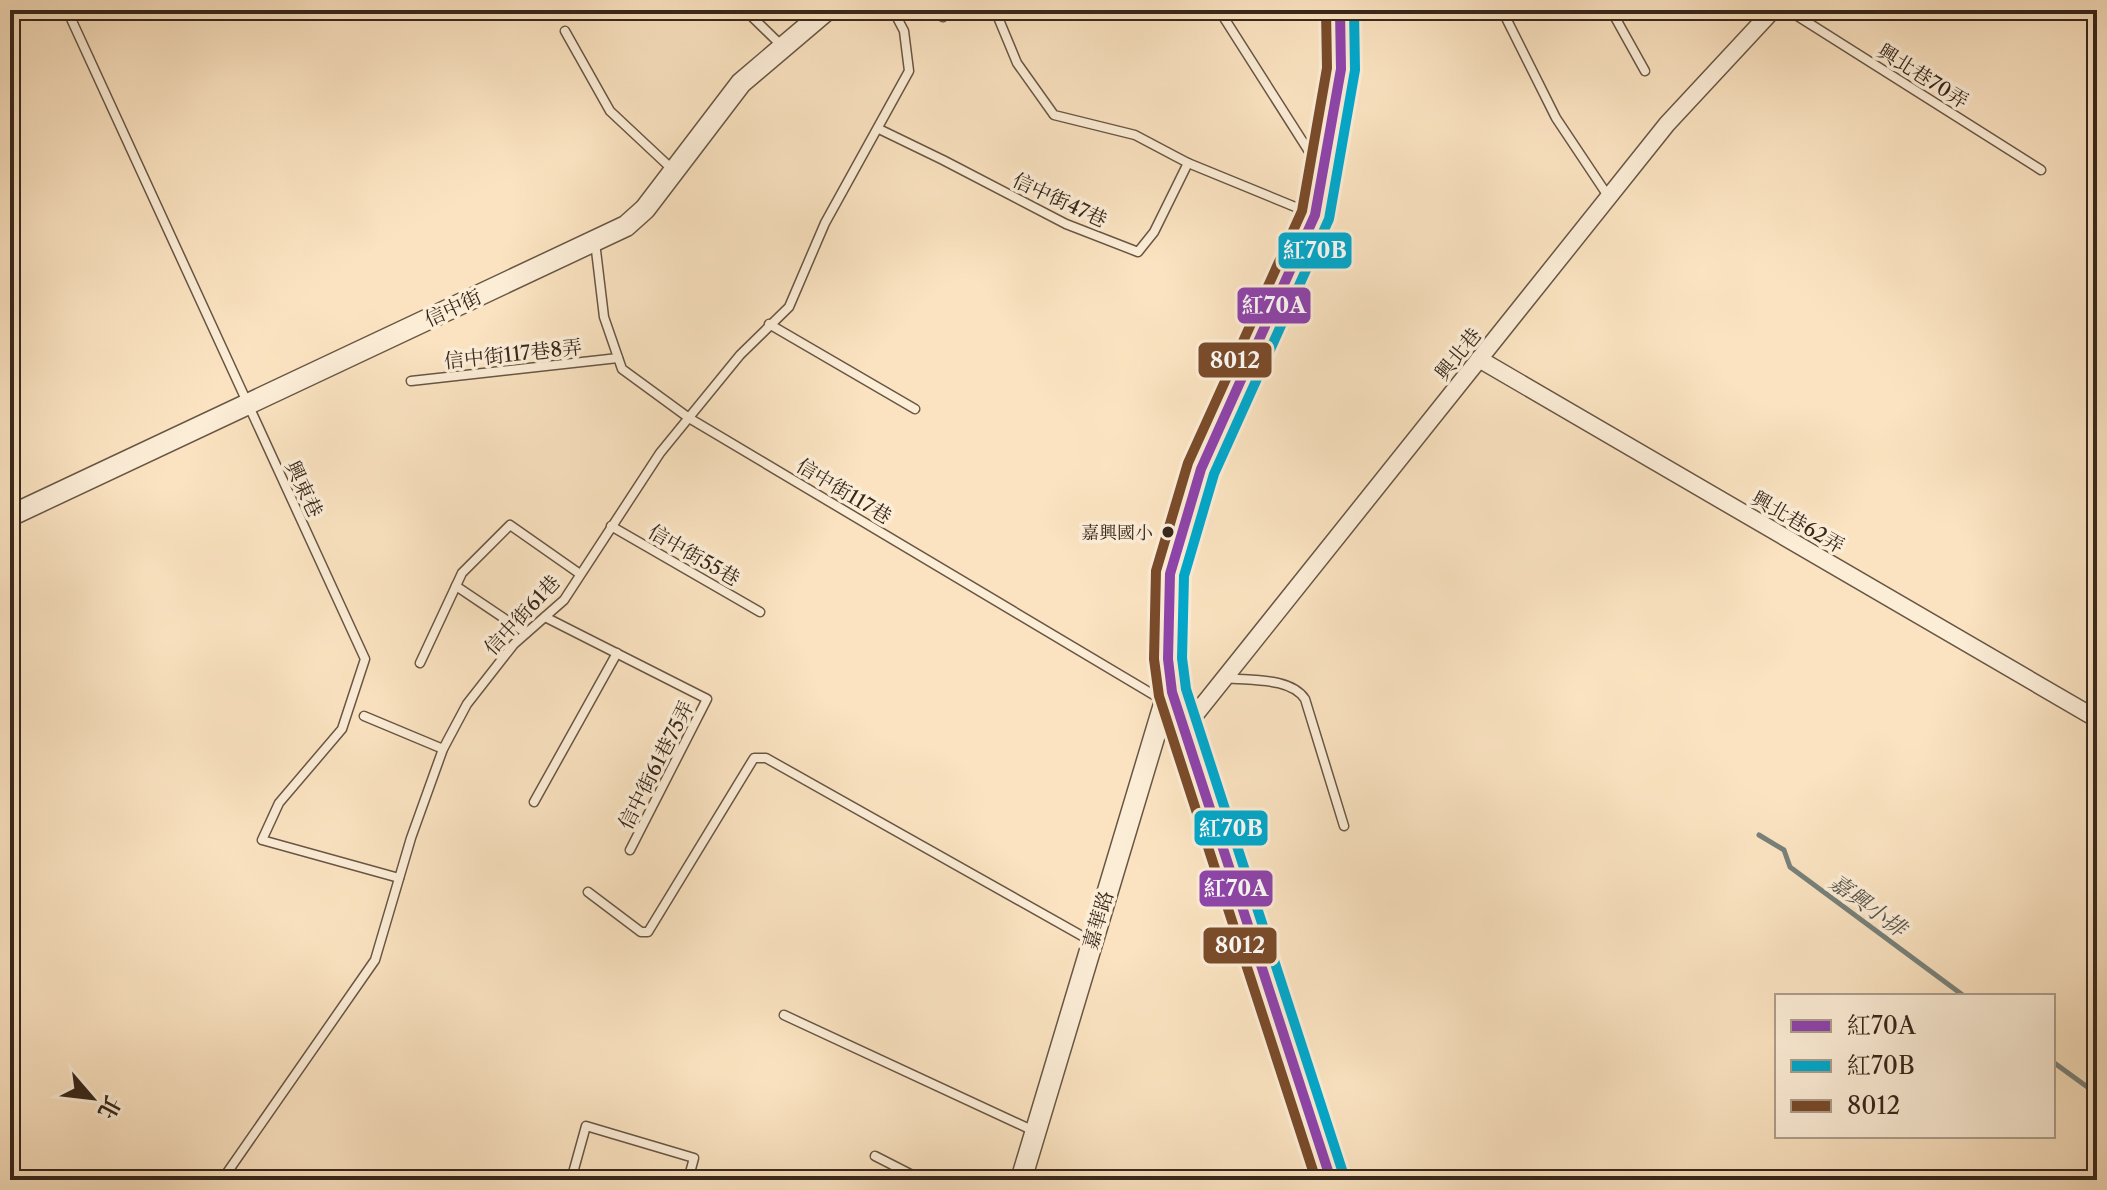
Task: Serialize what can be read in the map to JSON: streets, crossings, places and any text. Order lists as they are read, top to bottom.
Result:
{
  "streets": {
    "street": [
      "信中街",
      "興北巷",
      "興北巷62弄",
      "嘉華路"
    ],
    "lane": [
      "興北巷70弄",
      "信中街47巷",
      "信中街117巷8弄",
      "興東巷",
      "信中街117巷",
      "信中街55巷",
      "信中街61巷",
      "信中街61巷75弄"
    ]
  },
  "crossings": [
    ["信中街47巷", "信中街61巷"],
    ["信中街", "興東巷"],
    ["信中街", "信中街117巷"],
    ["信中街117巷8弄", "信中街117巷"],
    ["興北巷", "興北巷62弄"],
    ["興東巷", "信中街61巷"],
    ["信中街117巷", "信中街61巷"],
    ["信中街117巷", "嘉華路"],
    ["信中街55巷", "信中街61巷"],
    ["信中街61巷", "信中街61巷75弄"]
  ],
  "water": ["嘉興小排"],
  "places": ["嘉興國小"],
  "lines": ["transit line 紅70A", "transit line 紅70B", "transit line 8012"],
  "legend": ["紅70A", "紅70B", "8012"],
  "north": "bottom right"
}
